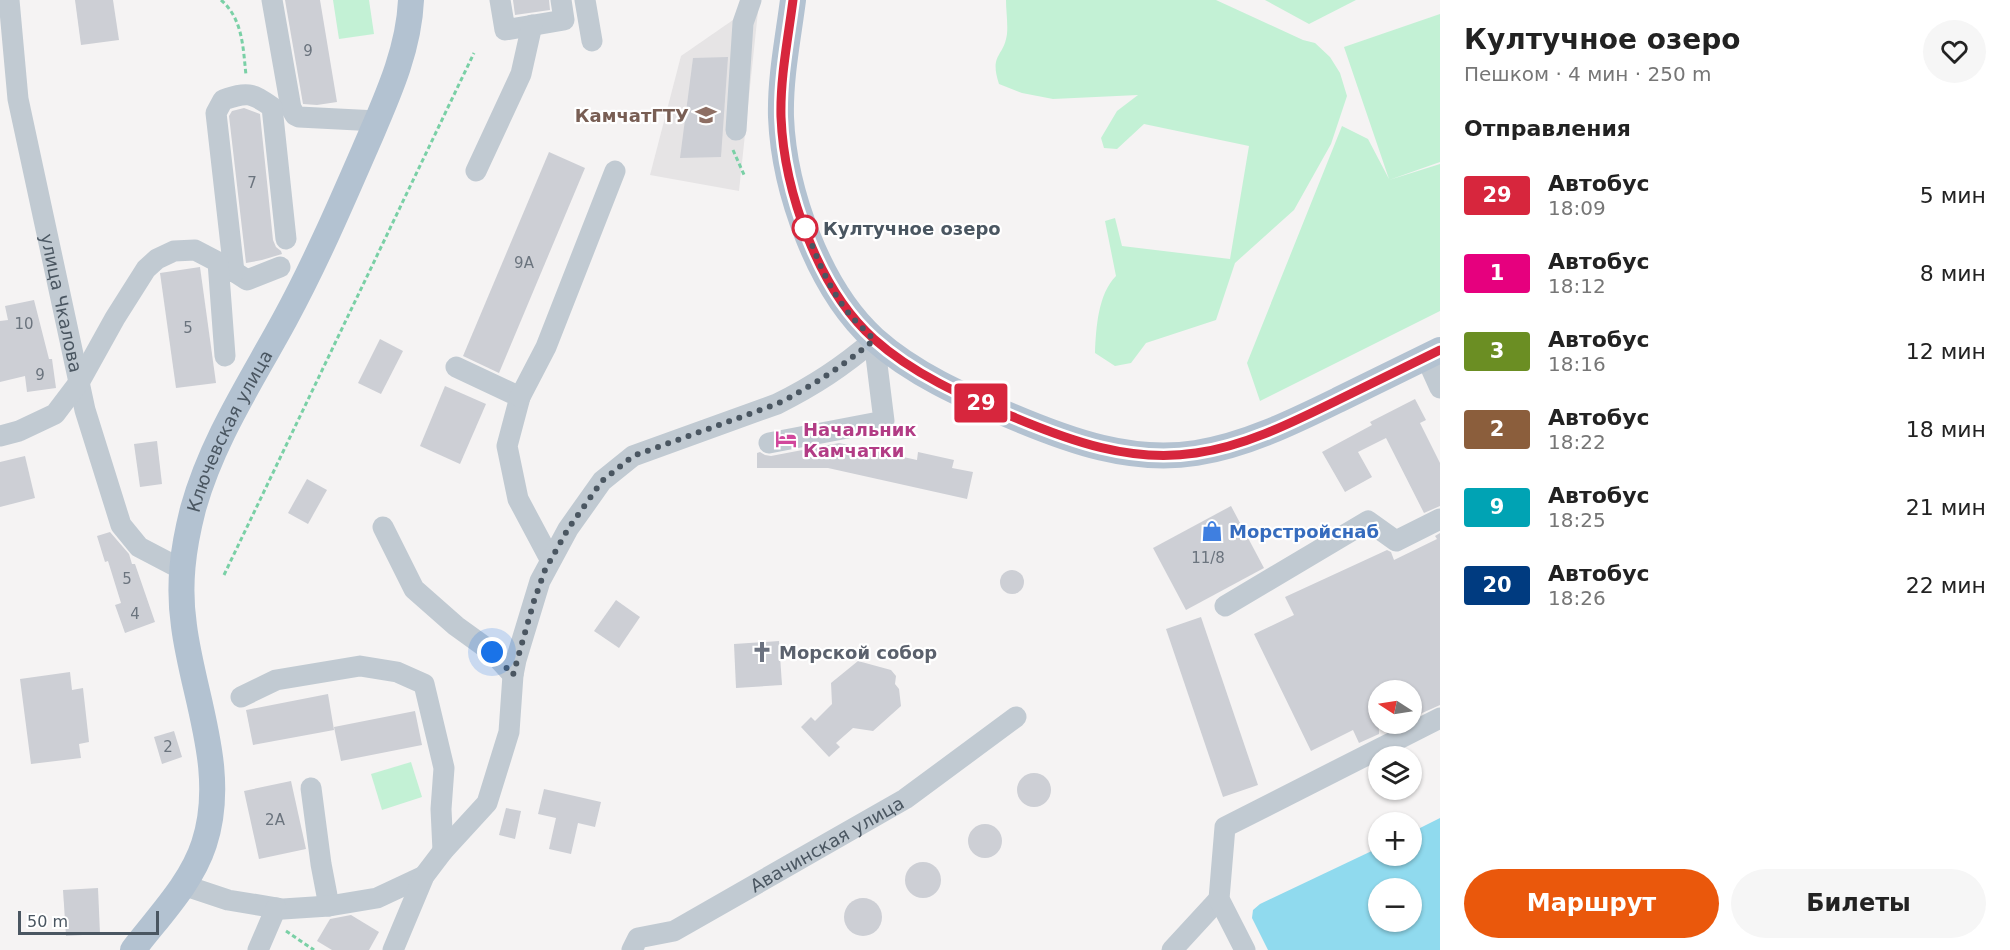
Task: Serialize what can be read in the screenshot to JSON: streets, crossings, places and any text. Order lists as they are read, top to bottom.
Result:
{
  "streets": {
    "main road": ["Ключевская улица"],
    "street": ["улица Чкалова", "Авачинская улица"]
  },
  "crossings": [
    ["улица Чкалова", "Ключевская улица"]
  ],
  "places": {
    "school or university": ["КамчатГТУ"],
    "other": ["Култучное озеро"],
    "hotel": ["Начальник Камчатки"],
    "shop": ["Морстройснаб"],
    "church": ["Морской собор"]
  },
  "lines": ["bus line 29"],
  "house_numbers": [
    "9",
    "7",
    "9А",
    "10",
    "5",
    "9",
    "11/8",
    "5",
    "4",
    "2",
    "2А"
  ],
  "scale_bar": "50 m",
  "north": "left",
  "page": {
    "on_map": "29",
    "heading": [
      ["Култучное озеро", "Пешком · 4 мин · 250 m"],
      "Отправления"
    ],
    "list": [
      {
        "mark": "29",
        "name": "Автобус",
        "note": "18:09",
        "value": "5 мин"
      },
      {
        "mark": "1",
        "name": "Автобус",
        "note": "18:12",
        "value": "8 мин"
      },
      {
        "mark": "3",
        "name": "Автобус",
        "note": "18:16",
        "value": "12 мин"
      },
      {
        "mark": "2",
        "name": "Автобус",
        "note": "18:22",
        "value": "18 мин"
      },
      {
        "mark": "9",
        "name": "Автобус",
        "note": "18:25",
        "value": "21 мин"
      },
      {
        "mark": "20",
        "name": "Автобус",
        "note": "18:26",
        "value": "22 мин"
      }
    ],
    "map_buttons": ["+", "−"],
    "buttons": ["Маршрут", "Билеты"],
    "scale": "50 m"
  }
}
